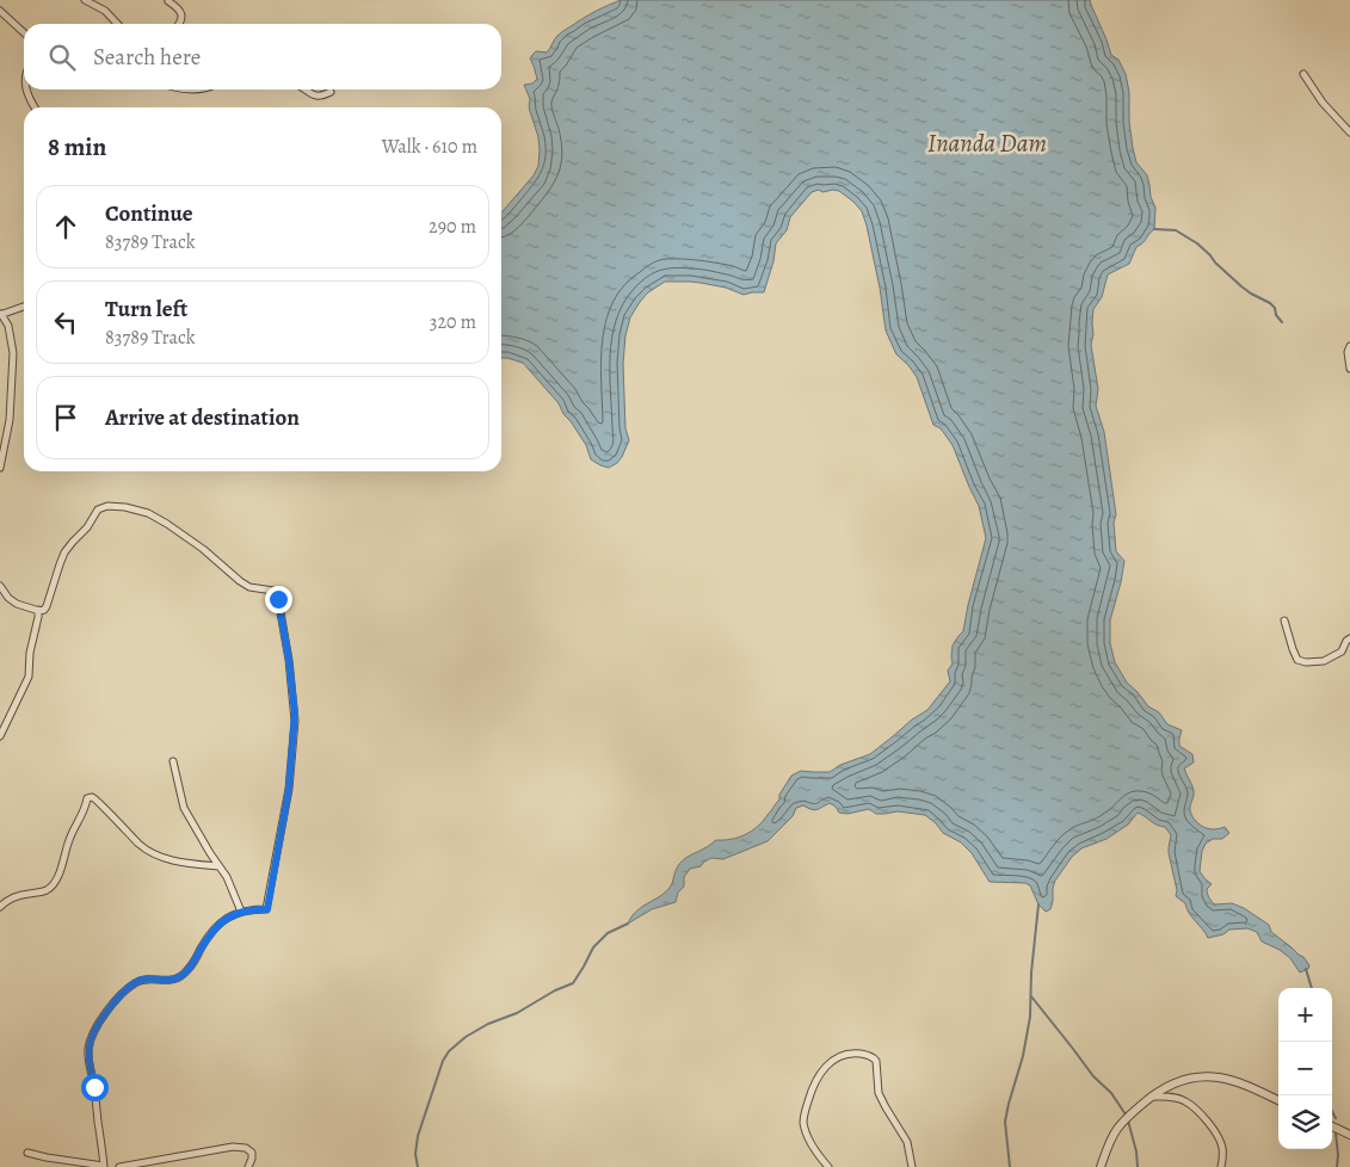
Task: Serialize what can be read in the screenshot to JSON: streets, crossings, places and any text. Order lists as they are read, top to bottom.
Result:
{
  "water": ["Inanda Dam"],
  "page": {
    "search": "Search here",
    "heading": ["8 min", "Walk · 610 m"],
    "list": [
      ["Continue", "83789 Track", "290 m"],
      ["Turn left", "83789 Track", "320 m"],
      "Arrive at destination"
    ],
    "map_buttons": ["+", "−"]
  }
}
